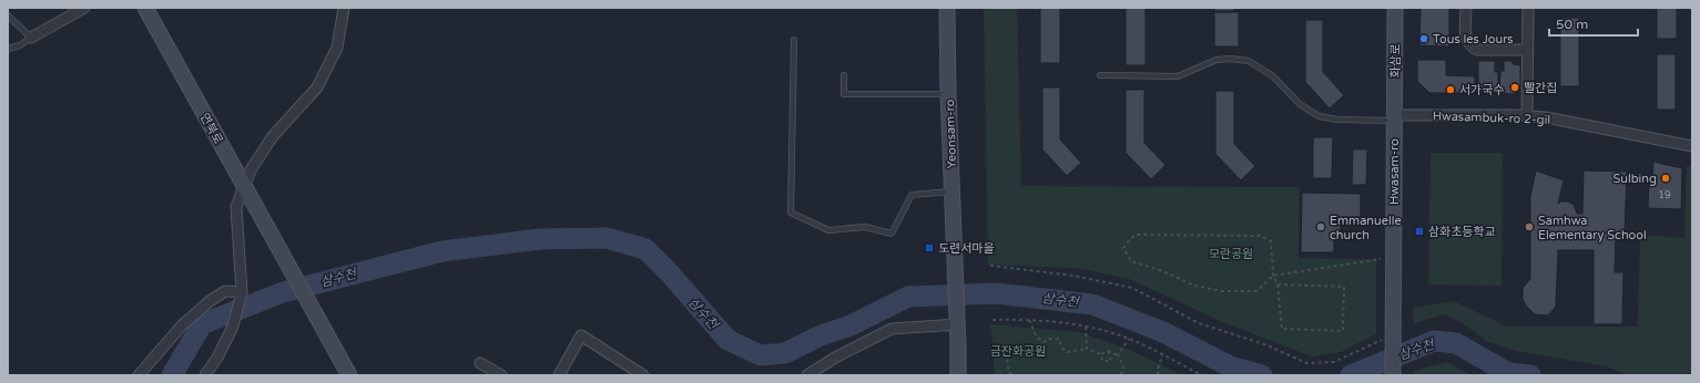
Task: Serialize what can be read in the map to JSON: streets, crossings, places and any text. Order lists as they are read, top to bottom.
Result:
{
  "streets": {
    "main road": [
      "화삼로",
      "연북로",
      "Yeonsam-ro",
      "Hwasam-ro"
    ],
    "street": ["Hwasambuk-ro 2-gil"]
  },
  "crossings": [
    ["화삼로", "Hwasambuk-ro 2-gil"],
    ["화삼로", "Hwasam-ro"],
    ["Hwasambuk-ro 2-gil", "Hwasam-ro"]
  ],
  "water": ["삼수천"],
  "parks": ["모란공원", "금잔화공원"],
  "places": {
    "other": [
      "Tous les Jours",
      "빨간집",
      "서가국수",
      "Sulbing",
      "Emmanuelle church",
      "Samhwa Elementary School"
    ],
    "transit": ["삼화초등학교", "도련서마을"]
  },
  "house_numbers": ["19"],
  "scale_bar": "50 m"
}
